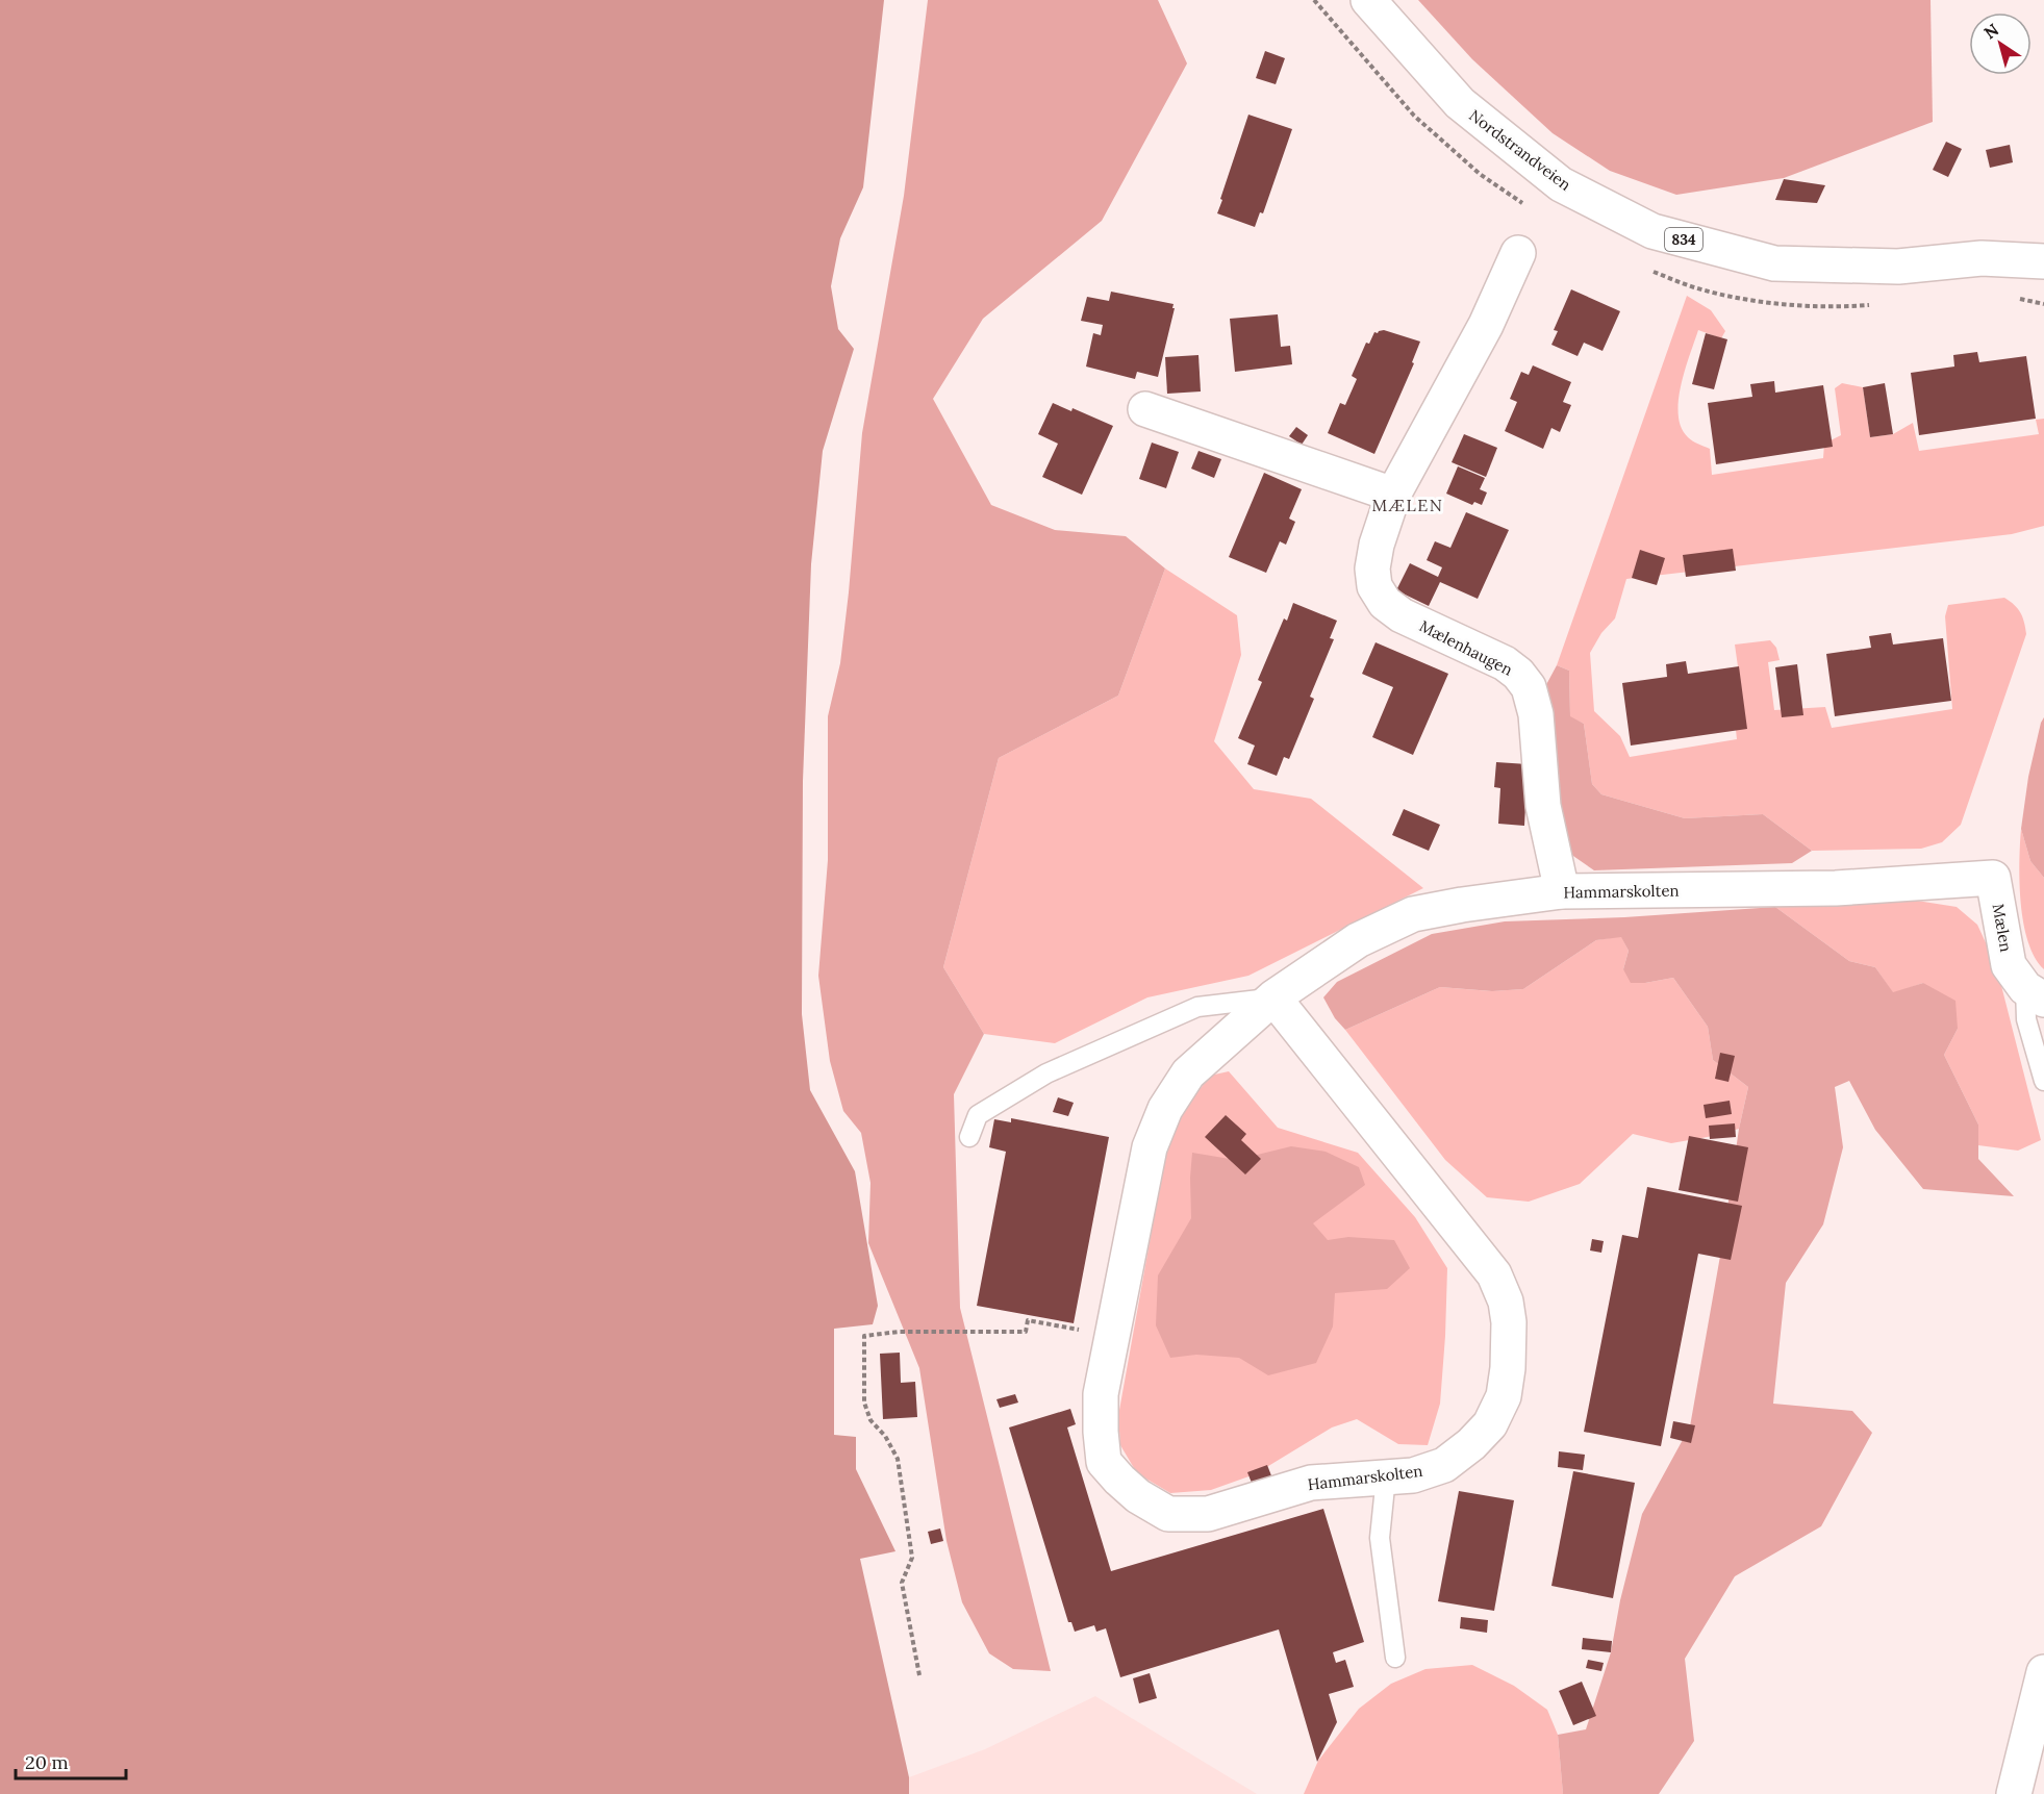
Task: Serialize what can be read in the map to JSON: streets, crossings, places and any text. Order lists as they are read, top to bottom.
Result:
{
  "streets": {
    "street": [
      "Nordstrandveien",
      "834",
      "Mælenhaugen",
      "Hammarskolten",
      "Mælen"
    ]
  },
  "crossings": [
    ["Mælenhaugen", "Hammarskolten"],
    ["Hammarskolten", "Mælen"]
  ],
  "districts": ["MÆLEN"],
  "scale_bar": "20 m",
  "north": "top left"
}
